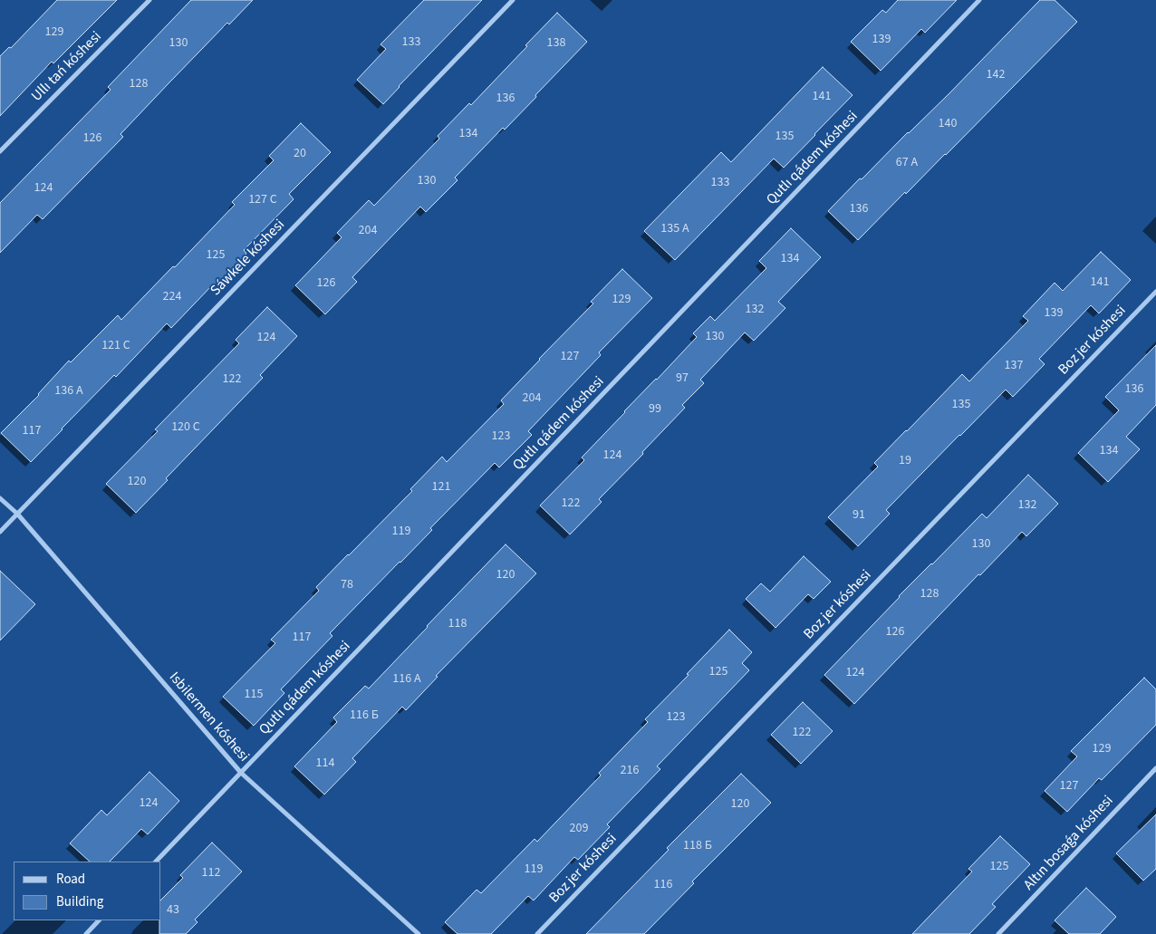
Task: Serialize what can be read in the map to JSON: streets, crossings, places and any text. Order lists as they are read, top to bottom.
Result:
{
  "streets": {
    "street": [
      "Ullı tań kóshesi",
      "Qutlı qádem kóshesi",
      "Sáwkele kóshesi",
      "Boz jer kóshesi",
      "Isbilermen kóshesi",
      "Altın bosaǵa kóshesi"
    ]
  },
  "crossings": [
    ["Qutlı qádem kóshesi", "Isbilermen kóshesi"],
    ["Sáwkele kóshesi", "Isbilermen kóshesi"]
  ],
  "house_numbers": [
    "129",
    "139",
    "133",
    "130",
    "138",
    "142",
    "128",
    "141",
    "136",
    "140",
    "134",
    "135",
    "126",
    "20",
    "67 А",
    "130",
    "133",
    "124",
    "127 С",
    "136",
    "135 А",
    "204",
    "125",
    "134",
    "141",
    "126",
    "224",
    "129",
    "132",
    "139",
    "130",
    "124",
    "121 С",
    "127",
    "137",
    "97",
    "122",
    "136",
    "136 А",
    "204",
    "135",
    "99",
    "120 С",
    "117",
    "123",
    "134",
    "124",
    "19",
    "120",
    "121",
    "122",
    "132",
    "91",
    "119",
    "130",
    "120",
    "78",
    "128",
    "118",
    "126",
    "117",
    "125",
    "124",
    "116 А",
    "115",
    "116 Б",
    "123",
    "122",
    "129",
    "114",
    "216",
    "127",
    "124",
    "120",
    "209",
    "118 Б",
    "125",
    "119",
    "112",
    "116",
    "43"
  ],
  "legend": ["Road", "Building"]
}
